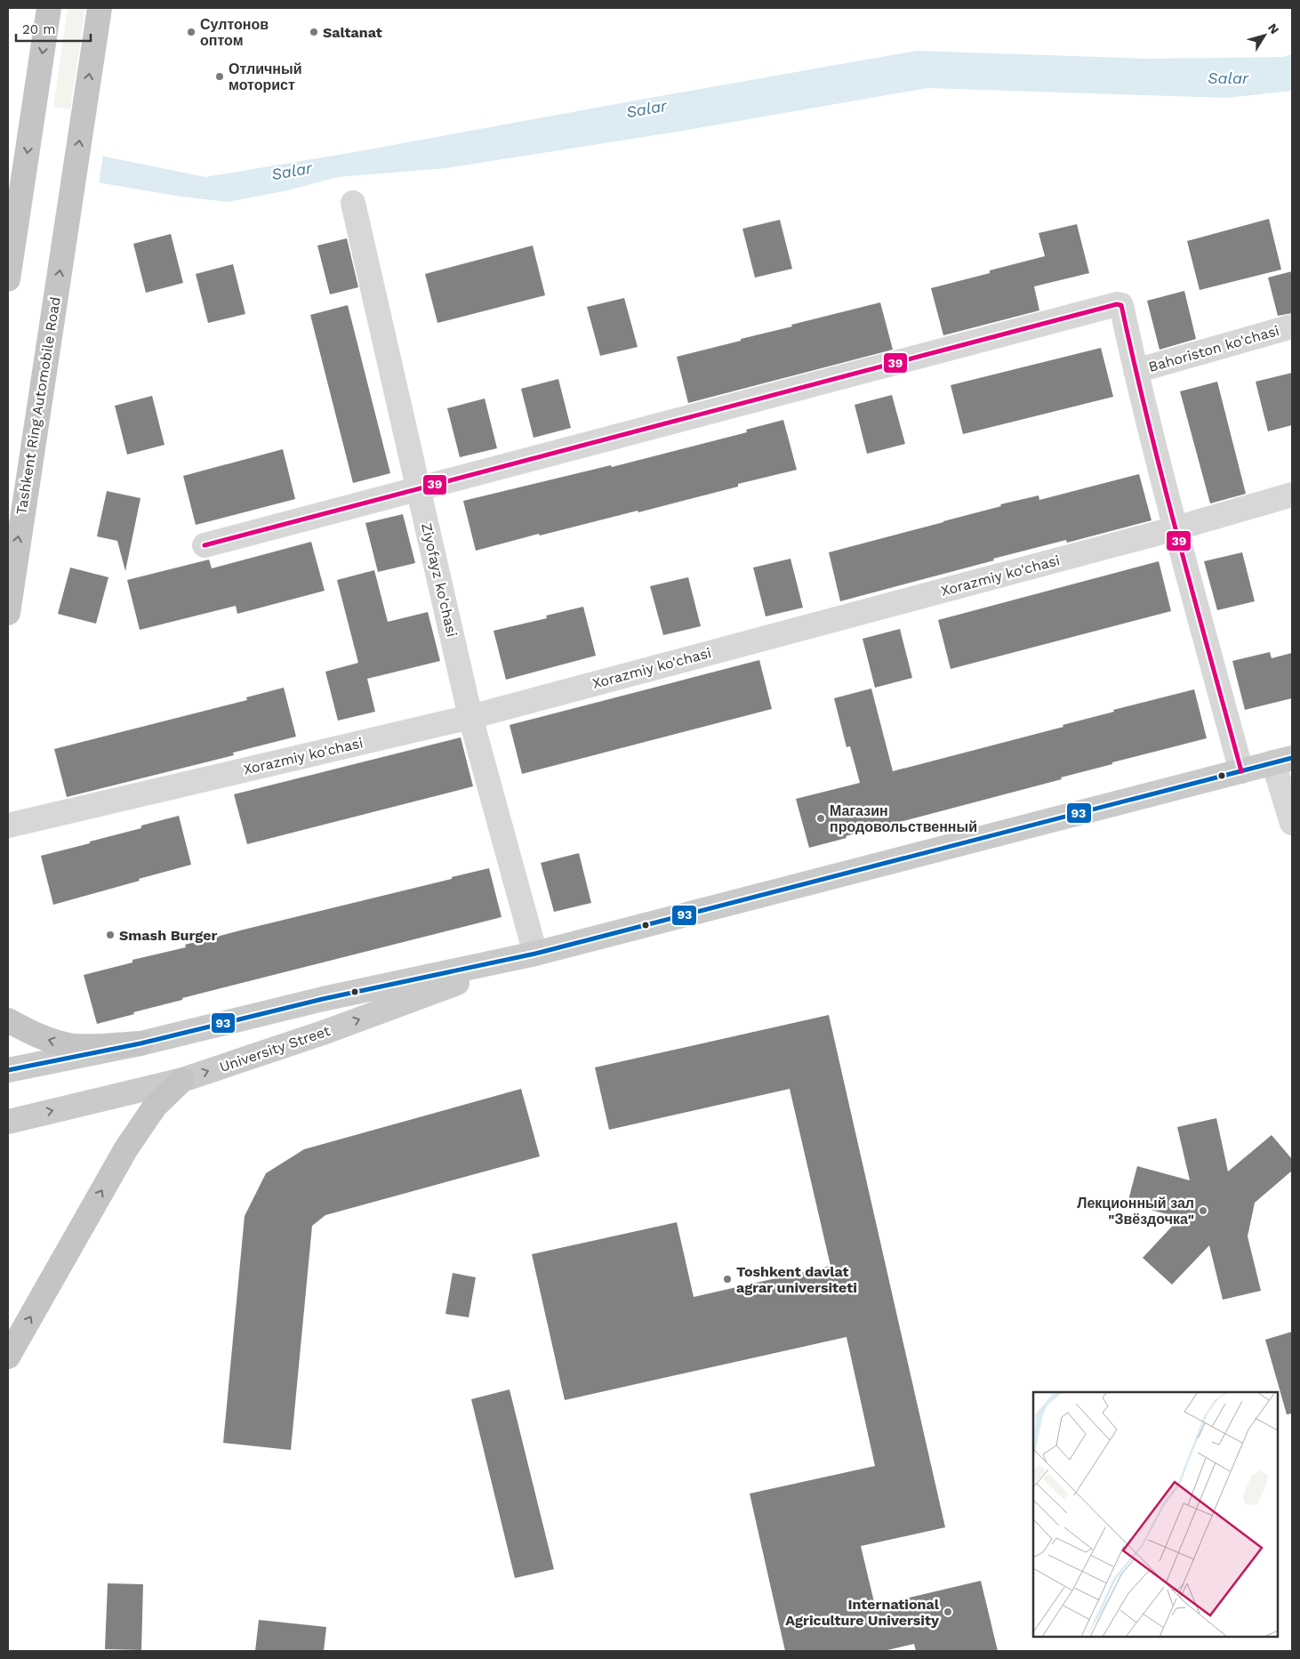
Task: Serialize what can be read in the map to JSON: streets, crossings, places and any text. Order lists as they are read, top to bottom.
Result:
{
  "streets": {
    "highway": ["Tashkent Ring Automobile Road"],
    "main road": ["University Street"],
    "street": ["Bahoriston ko'chasi", "Xorazmiy ko'chasi", "Ziyofayz ko'chasi"]
  },
  "crossings": [
    ["Xorazmiy ko'chasi", "Ziyofayz ko'chasi"],
    ["Ziyofayz ko'chasi", "University Street"]
  ],
  "water": ["Salar"],
  "places": [
    "Султонов оптом",
    "Saltanat",
    "Отличный моторист",
    "Магазин продовольственный",
    "Smash Burger",
    "Лекционный зал \"Звёздочка\"",
    "Toshkent davlat agrar universiteti",
    "International Agriculture University"
  ],
  "lines": ["transit line 39", "transit line 93"],
  "scale_bar": "20 m",
  "north": "top right"
}
